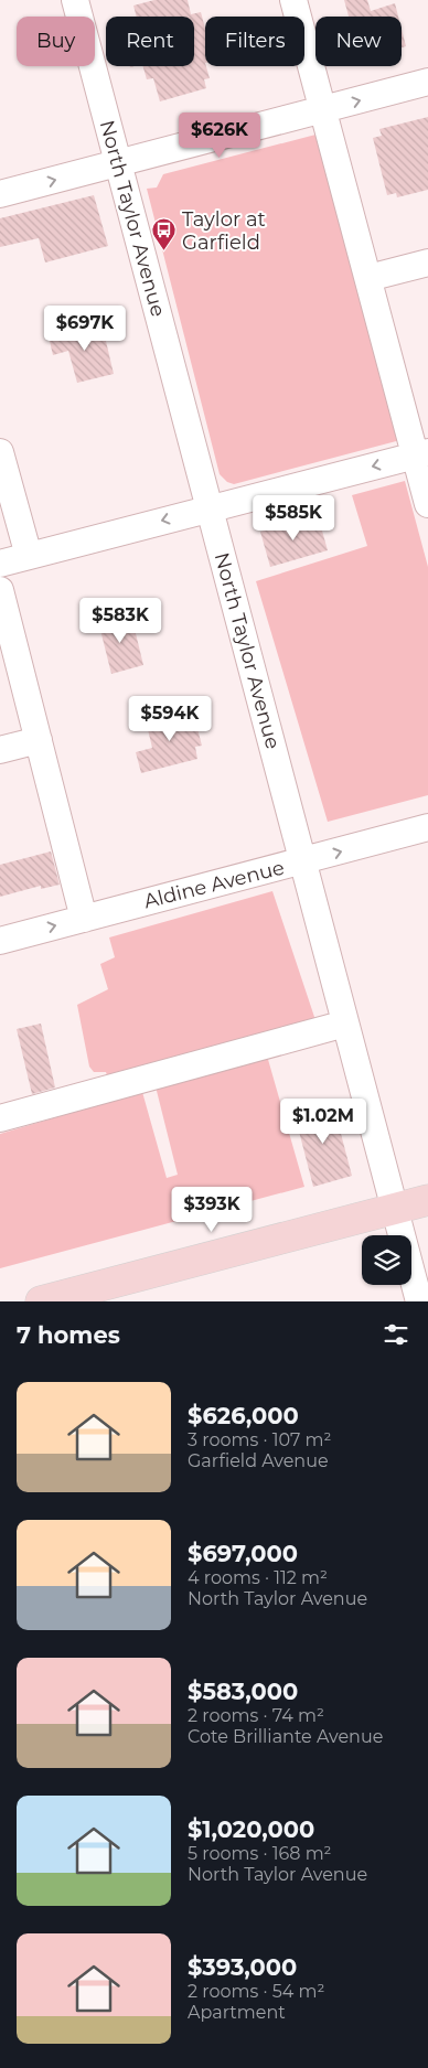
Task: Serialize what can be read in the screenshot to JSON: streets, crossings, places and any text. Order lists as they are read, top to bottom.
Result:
{
  "streets": {
    "street": ["North Taylor Avenue", "Aldine Avenue"]
  },
  "crossings": [
    ["North Taylor Avenue", "Aldine Avenue"]
  ],
  "places": {
    "bus stop": ["Taylor at Garfield"]
  },
  "page": {
    "chip": [
      "Buy",
      "Rent",
      "Filters",
      "New"
    ],
    "price": [
      "$626K",
      "$697K",
      "$585K",
      "$583K",
      "$594K",
      "$1.02M",
      "$393K"
    ],
    "heading": "7 homes",
    "list": [
      {
        "name": "$626,000",
        "note": "3 rooms · 107 m² · Garfield Avenue"
      },
      {
        "name": "$697,000",
        "note": "4 rooms · 112 m² · North Taylor Avenue"
      },
      {
        "name": "$583,000",
        "note": "2 rooms · 74 m² · Cote Brilliante Avenue"
      },
      {
        "name": "$1,020,000",
        "note": "5 rooms · 168 m² · North Taylor Avenue"
      },
      {
        "name": "$393,000",
        "note": "2 rooms · 54 m² · Apartment"
      }
    ]
  }
}
